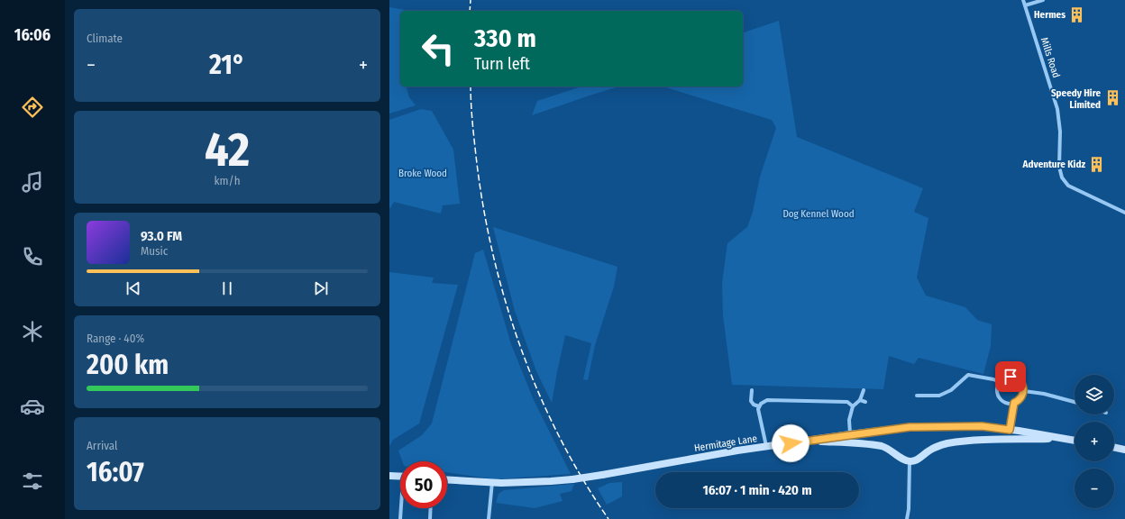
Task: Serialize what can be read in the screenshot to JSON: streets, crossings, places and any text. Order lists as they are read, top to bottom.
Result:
{
  "streets": {
    "main road": ["Hermitage Lane"],
    "street": ["Mills Road"]
  },
  "parks": ["Broke Wood", "Dog Kennel Wood"],
  "places": {
    "building": ["Hermes", "Speedy Hire Limited", "Adventure Kidz"]
  },
  "page": {
    "tabs": "16:06",
    "tile": [
      "Climate",
      ["42", "km/h"],
      ["Range · 40%", "200 km"],
      ["Arrival", "16:07"]
    ],
    "turn": ["330 m", "Turn left"],
    "heat": ["−", "21°", "+"],
    "song": ["93.0 FM", "Music"],
    "map_buttons": ["+", "−"],
    "limit": "50",
    "trip": "16:07 · 1 min · 420 m"
  }
}
